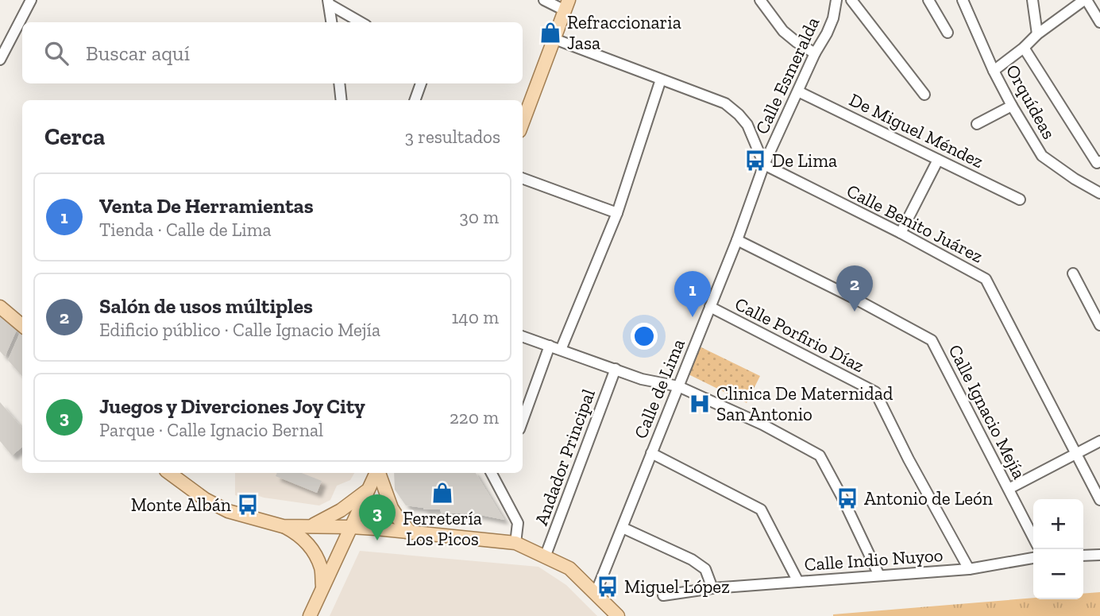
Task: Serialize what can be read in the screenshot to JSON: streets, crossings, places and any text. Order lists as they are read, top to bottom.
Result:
{
  "streets": {
    "street": [
      "Calle Esmeralda",
      "Orquídeas",
      "De Miguel Méndez",
      "Calle Benito Juárez",
      "Calle Porfirio Díaz",
      "Calle de Lima",
      "Calle Ignacio Mejía",
      "Andador Principal",
      "Calle Indio Nuyoo"
    ]
  },
  "crossings": [
    ["Calle Esmeralda", "De Miguel Méndez"],
    ["Calle Esmeralda", "Calle Benito Juárez"],
    ["Calle Esmeralda", "Calle de Lima"],
    ["Calle Benito Juárez", "Calle de Lima"],
    ["Calle Porfirio Díaz", "Calle de Lima"],
    ["Calle Porfirio Díaz", "Calle Indio Nuyoo"],
    ["Calle de Lima", "Calle Ignacio Mejía"]
  ],
  "places": {
    "shop": ["Refraccionaria Jasa", "Ferretería Los Picos"],
    "bus stop": [
      "De Lima",
      "Antonio de León",
      "Monte Albán",
      "Miguel López"
    ],
    "hospital": ["Clinica De Maternidad San Antonio"]
  },
  "page": {
    "search": "Buscar aquí",
    "heading": ["Cerca", "3 resultados"],
    "list": [
      {
        "mark": "1",
        "name": "Venta De Herramientas",
        "note": "Tienda · Calle de Lima",
        "value": "30 m"
      },
      {
        "mark": "2",
        "name": "Salón de usos múltiples",
        "note": "Edificio público · Calle Ignacio Mejía",
        "value": "140 m"
      },
      {
        "mark": "3",
        "name": "Juegos y Diverciones Joy City",
        "note": "Parque · Calle Ignacio Bernal",
        "value": "220 m"
      }
    ],
    "pins": ["2", "1", "3"],
    "map_buttons": ["+", "−"]
  }
}
